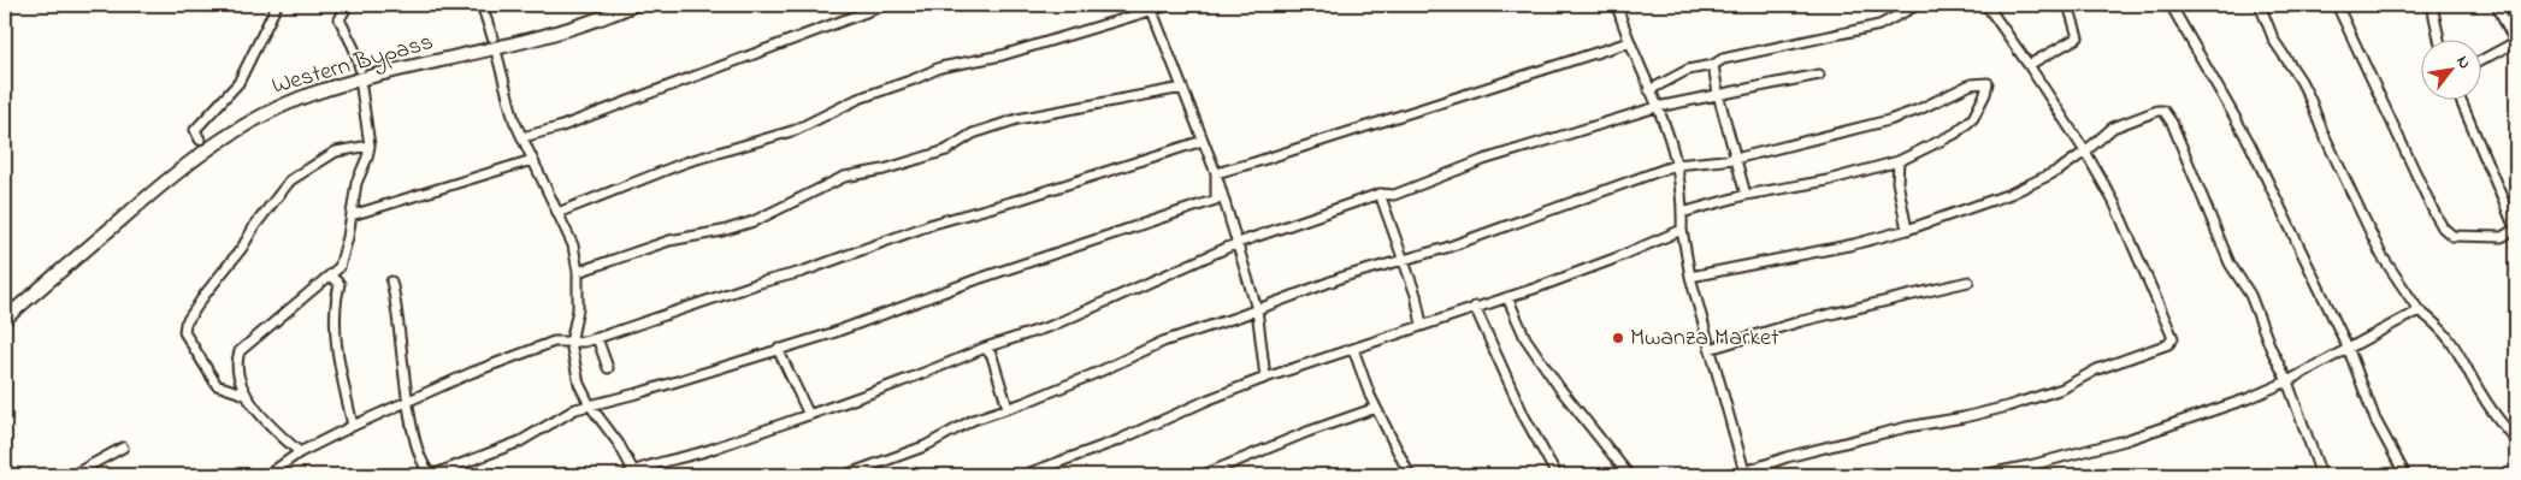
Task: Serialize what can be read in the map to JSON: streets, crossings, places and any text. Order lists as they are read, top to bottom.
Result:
{
  "streets": {
    "main road": ["Western Bypass"]
  },
  "places": ["Mwanza Market"],
  "north": "top right"
}
